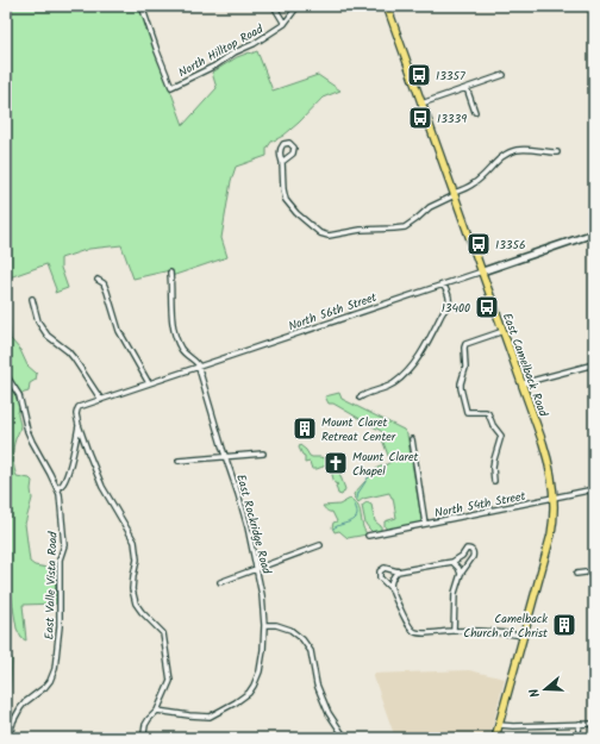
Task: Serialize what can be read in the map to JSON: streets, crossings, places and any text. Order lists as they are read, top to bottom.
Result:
{
  "streets": {
    "main road": ["North 56th Street", "East Camelback Road"],
    "street": [
      "North Hilltop Road",
      "North 54th Street",
      "East Rockridge Road",
      "East Valle Vista Road"
    ]
  },
  "crossings": [
    ["North 56th Street", "East Camelback Road"],
    ["North 56th Street", "East Rockridge Road"],
    ["East Camelback Road", "North 54th Street"]
  ],
  "places": {
    "bus stop": [
      "13357",
      "13339",
      "13356",
      "13400"
    ],
    "building": ["Mount Claret Retreat Center", "Camelback Church of Christ"],
    "church": ["Mount Claret Chapel"]
  },
  "north": "left"
}
